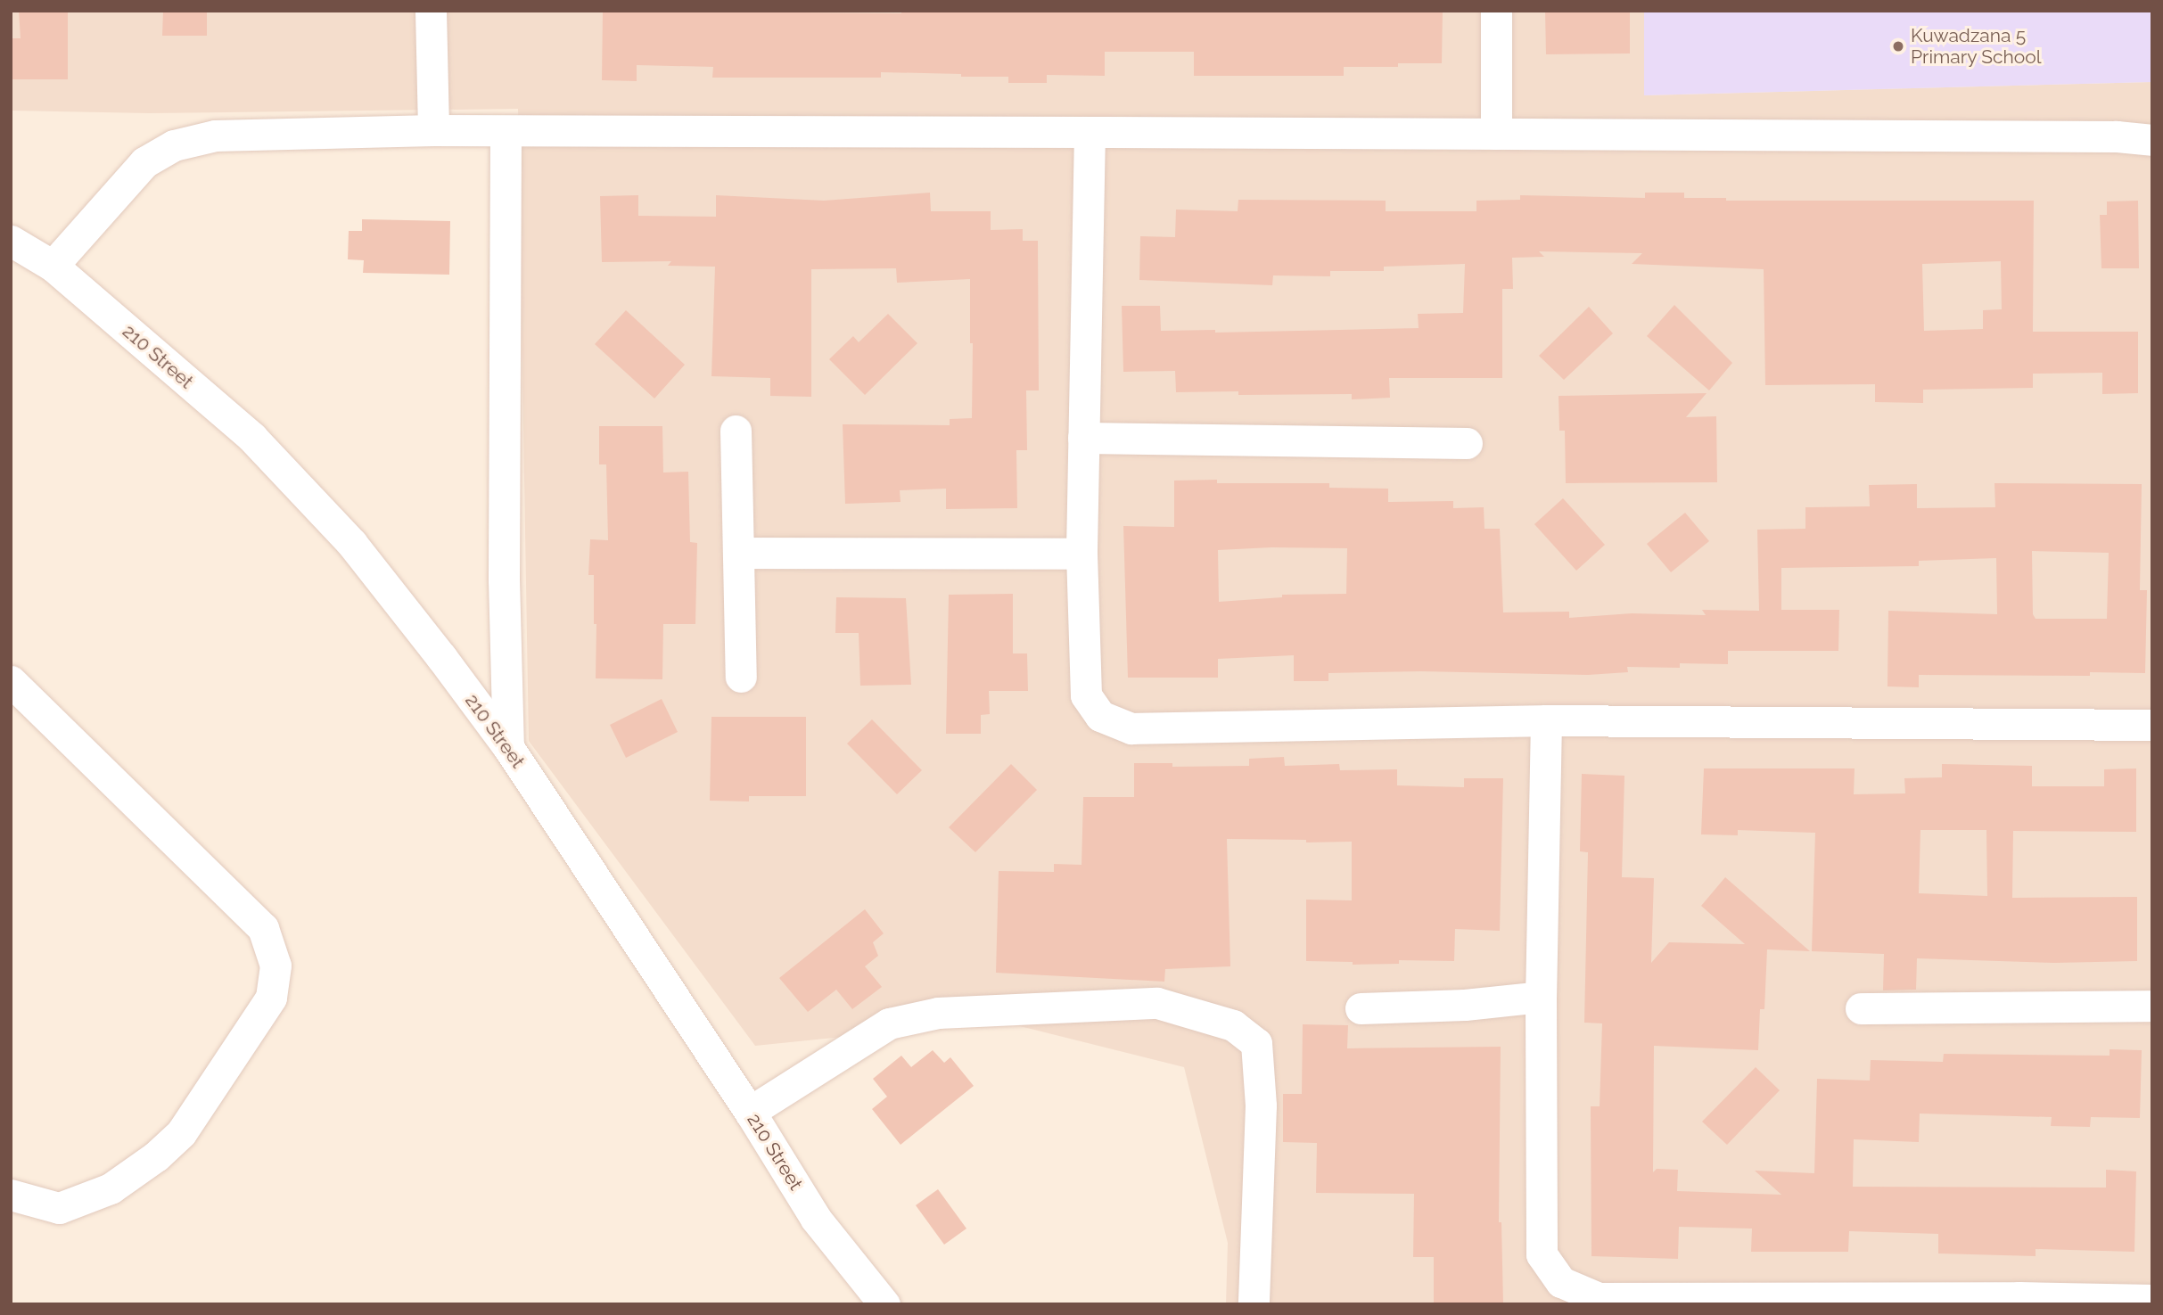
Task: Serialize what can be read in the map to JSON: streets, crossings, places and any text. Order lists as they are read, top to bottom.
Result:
{
  "streets": {
    "street": ["210 Street"]
  },
  "places": ["Kuwadzana 5 Primary School"]
}
